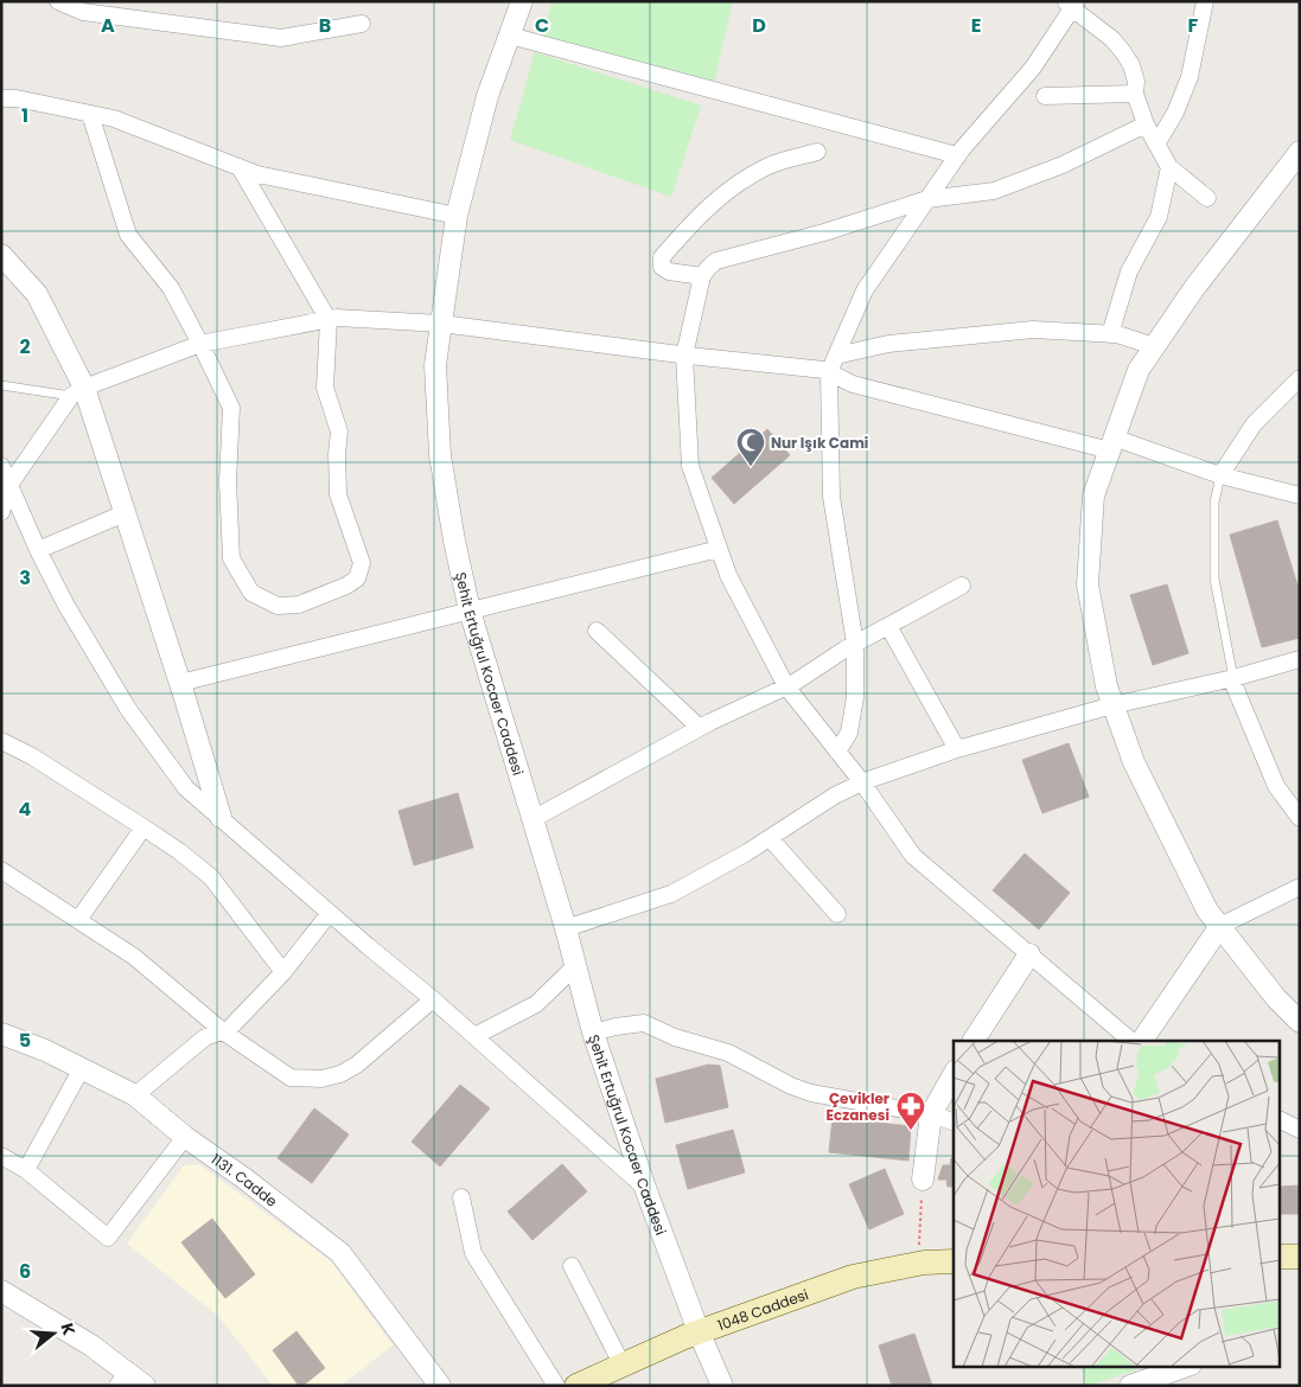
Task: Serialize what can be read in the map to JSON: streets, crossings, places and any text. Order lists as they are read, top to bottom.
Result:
{
  "streets": {
    "main road": ["1048 Caddesi"],
    "street": ["Şehit Ertuğrul Kocaer Caddesi", "1131. Cadde"]
  },
  "crossings": [
    ["Şehit Ertuğrul Kocaer Caddesi", "1048 Caddesi"]
  ],
  "places": {
    "mosque": ["Nur Işık Cami"],
    "pharmacy": ["Çevikler Eczanesi"]
  },
  "north": "right",
  "grid": {
    "columns": [
      "A",
      "B",
      "C",
      "D",
      "E",
      "F"
    ],
    "rows": [
      "1",
      "2",
      "3",
      "4",
      "5",
      "6"
    ]
  }
}
